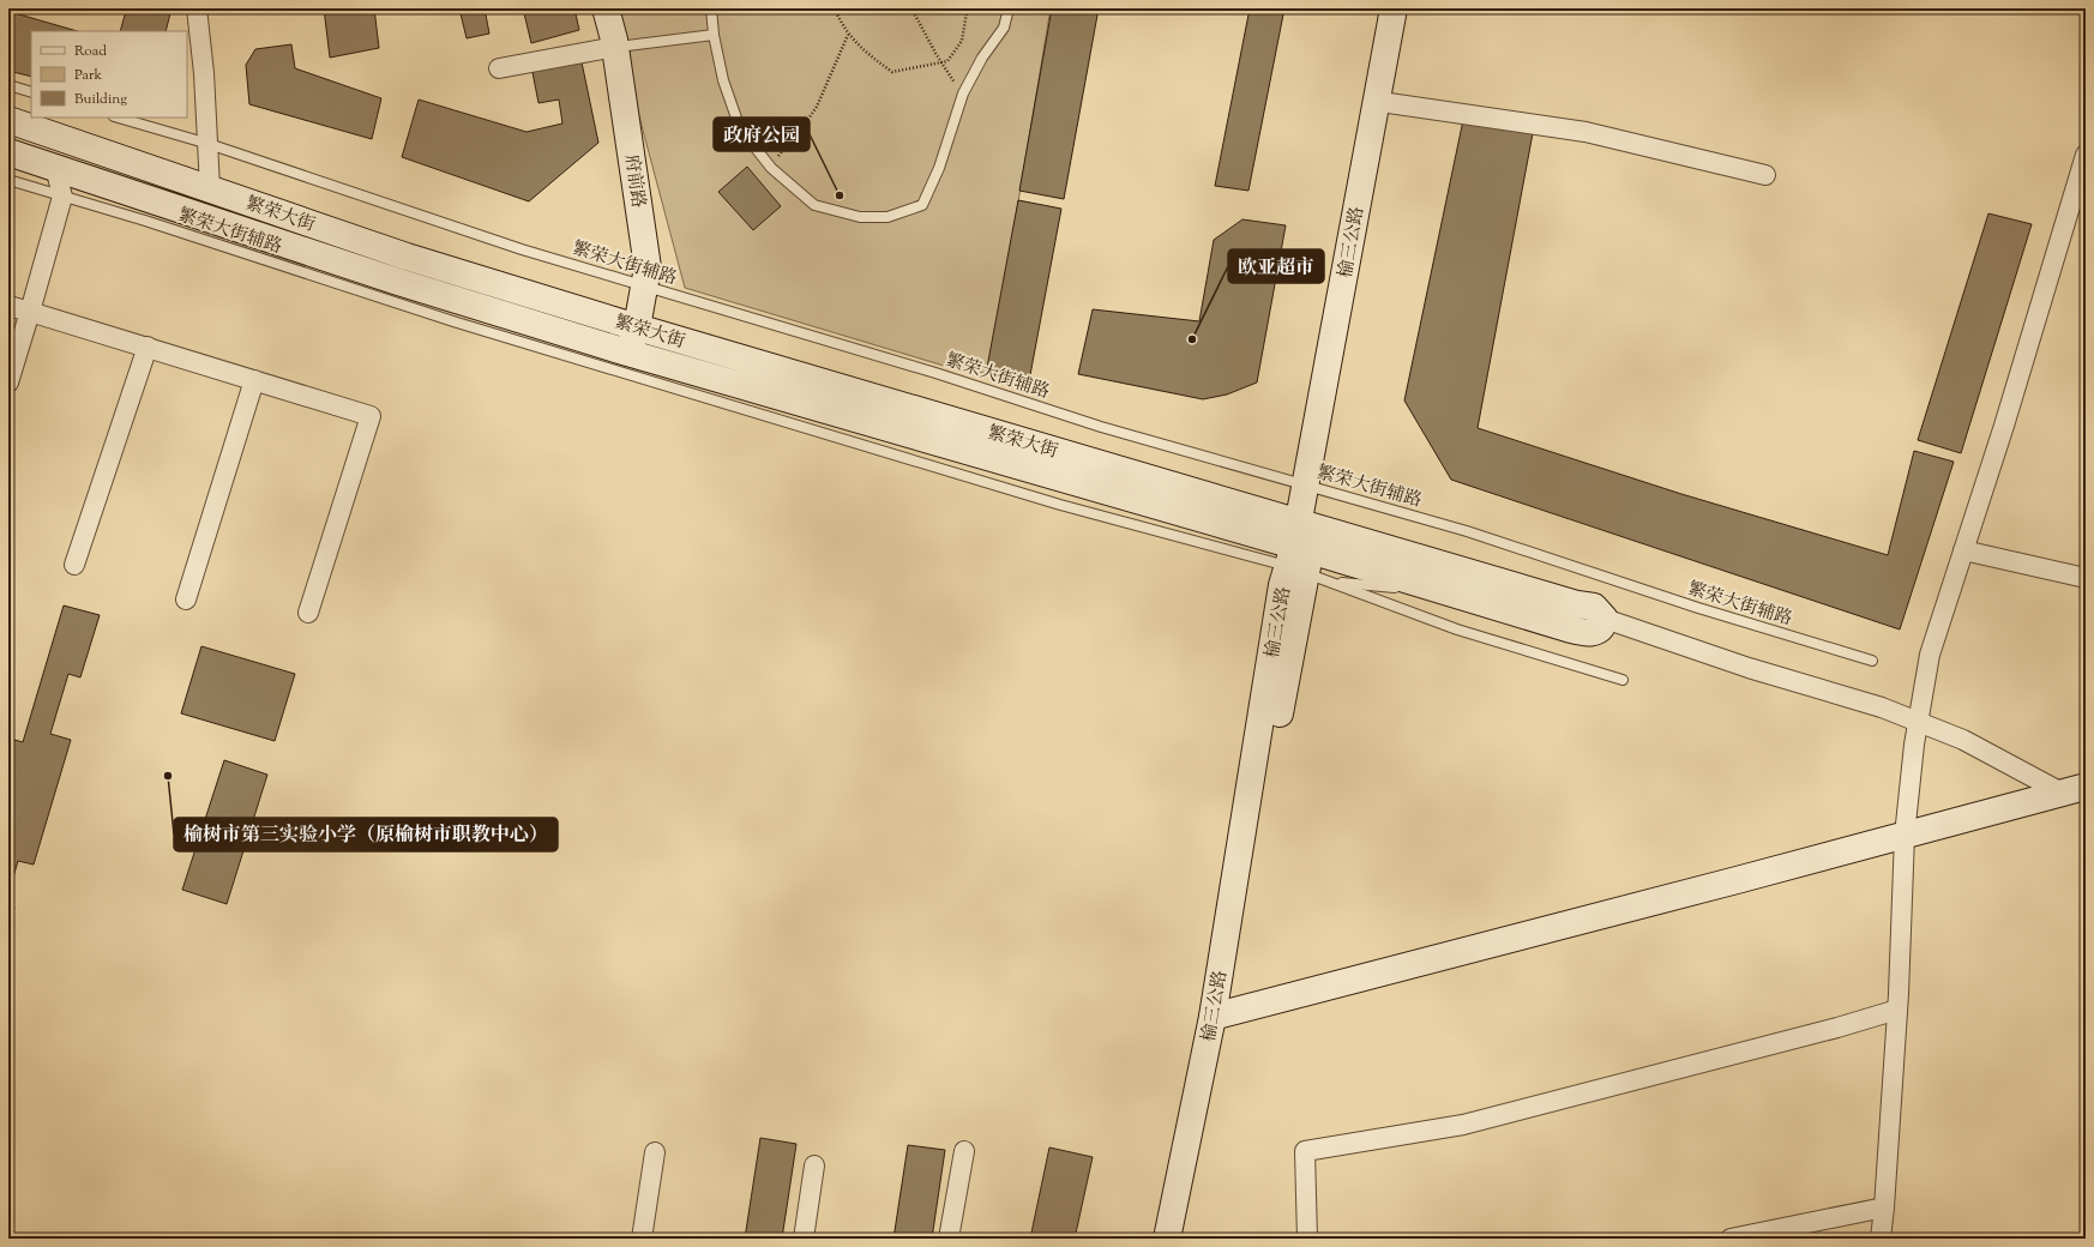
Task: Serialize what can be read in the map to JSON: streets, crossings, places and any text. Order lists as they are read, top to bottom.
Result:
{
  "streets": {
    "main road": ["府前路", "繁荣大街", "榆三公路"],
    "lane": ["繁荣大街辅路"]
  },
  "crossings": [
    ["府前路", "繁荣大街"],
    ["府前路", "繁荣大街辅路"],
    ["繁荣大街", "繁荣大街辅路"],
    ["繁荣大街", "榆三公路"],
    ["繁荣大街辅路", "榆三公路"]
  ],
  "places": ["政府公园", "欧亚超市", "榆树市第三实验小学（原榆树市职教中心）"],
  "legend": ["Road", "Park", "Building"]
}
